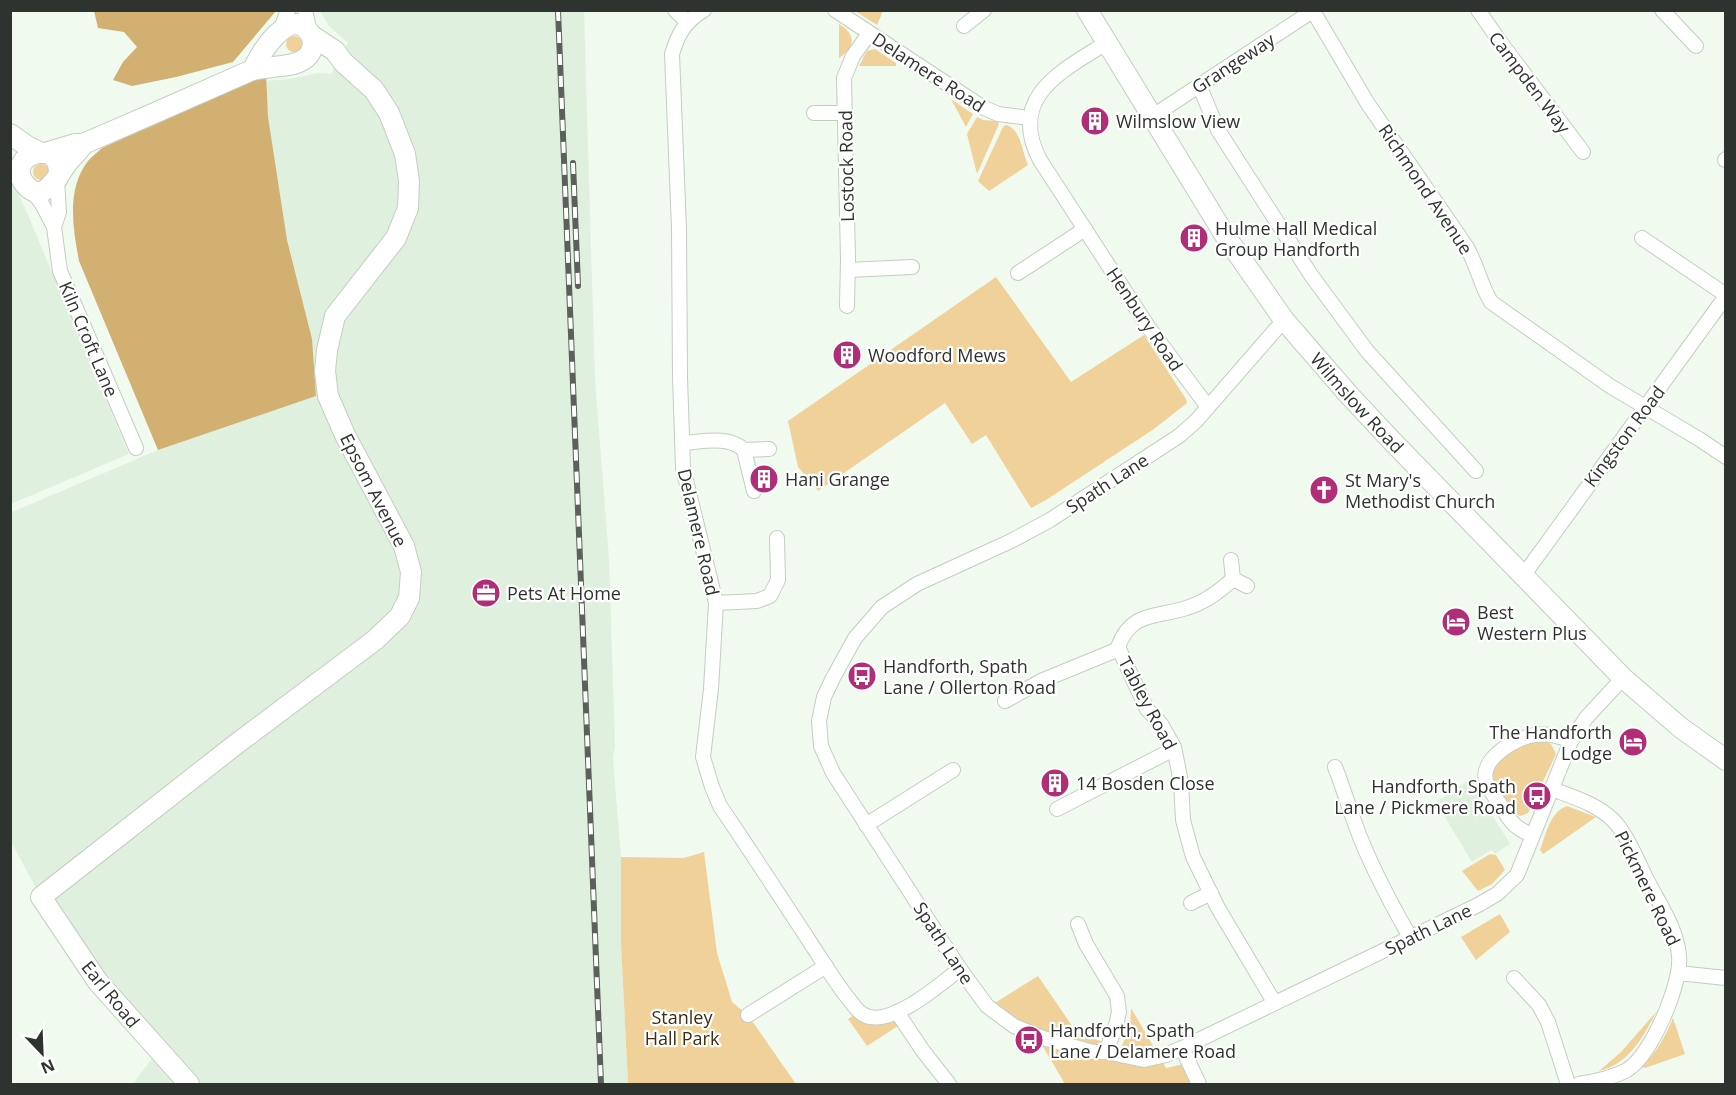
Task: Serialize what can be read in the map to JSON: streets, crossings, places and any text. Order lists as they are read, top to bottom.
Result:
{
  "streets": {
    "street": [
      "Grangeway",
      "Delamere Road",
      "Campden Way",
      "Lostock Road",
      "Richmond Avenue",
      "Henbury Road",
      "Kiln Croft Lane",
      "Wilmslow Road",
      "Kingston Road",
      "Spath Lane",
      "Epsom Avenue",
      "Tabley Road",
      "Pickmere Road",
      "Earl Road"
    ]
  },
  "crossings": [
    ["Grangeway", "Richmond Avenue"],
    ["Grangeway", "Wilmslow Road"],
    ["Delamere Road", "Lostock Road"],
    ["Delamere Road", "Henbury Road"],
    ["Delamere Road", "Spath Lane"],
    ["Richmond Avenue", "Kingston Road"],
    ["Henbury Road", "Spath Lane"],
    ["Wilmslow Road", "Kingston Road"],
    ["Wilmslow Road", "Spath Lane"],
    ["Spath Lane", "Tabley Road"],
    ["Spath Lane", "Pickmere Road"],
    ["Epsom Avenue", "Earl Road"]
  ],
  "parks": ["Stanley Hall Park"],
  "places": {
    "building": [
      "Wilmslow View",
      "Hulme Hall Medical Group Handforth",
      "Woodford Mews",
      "Hani Grange",
      "14 Bosden Close"
    ],
    "church": ["St Mary's Methodist Church"],
    "office": ["Pets At Home"],
    "hotel": ["Best Western Plus", "The Handforth Lodge"],
    "bus stop": ["Handforth, Spath Lane / Ollerton Road", "Handforth, Spath Lane / Pickmere Road", "Handforth, Spath Lane / Delamere Road"]
  },
  "north": "bottom right"
}
